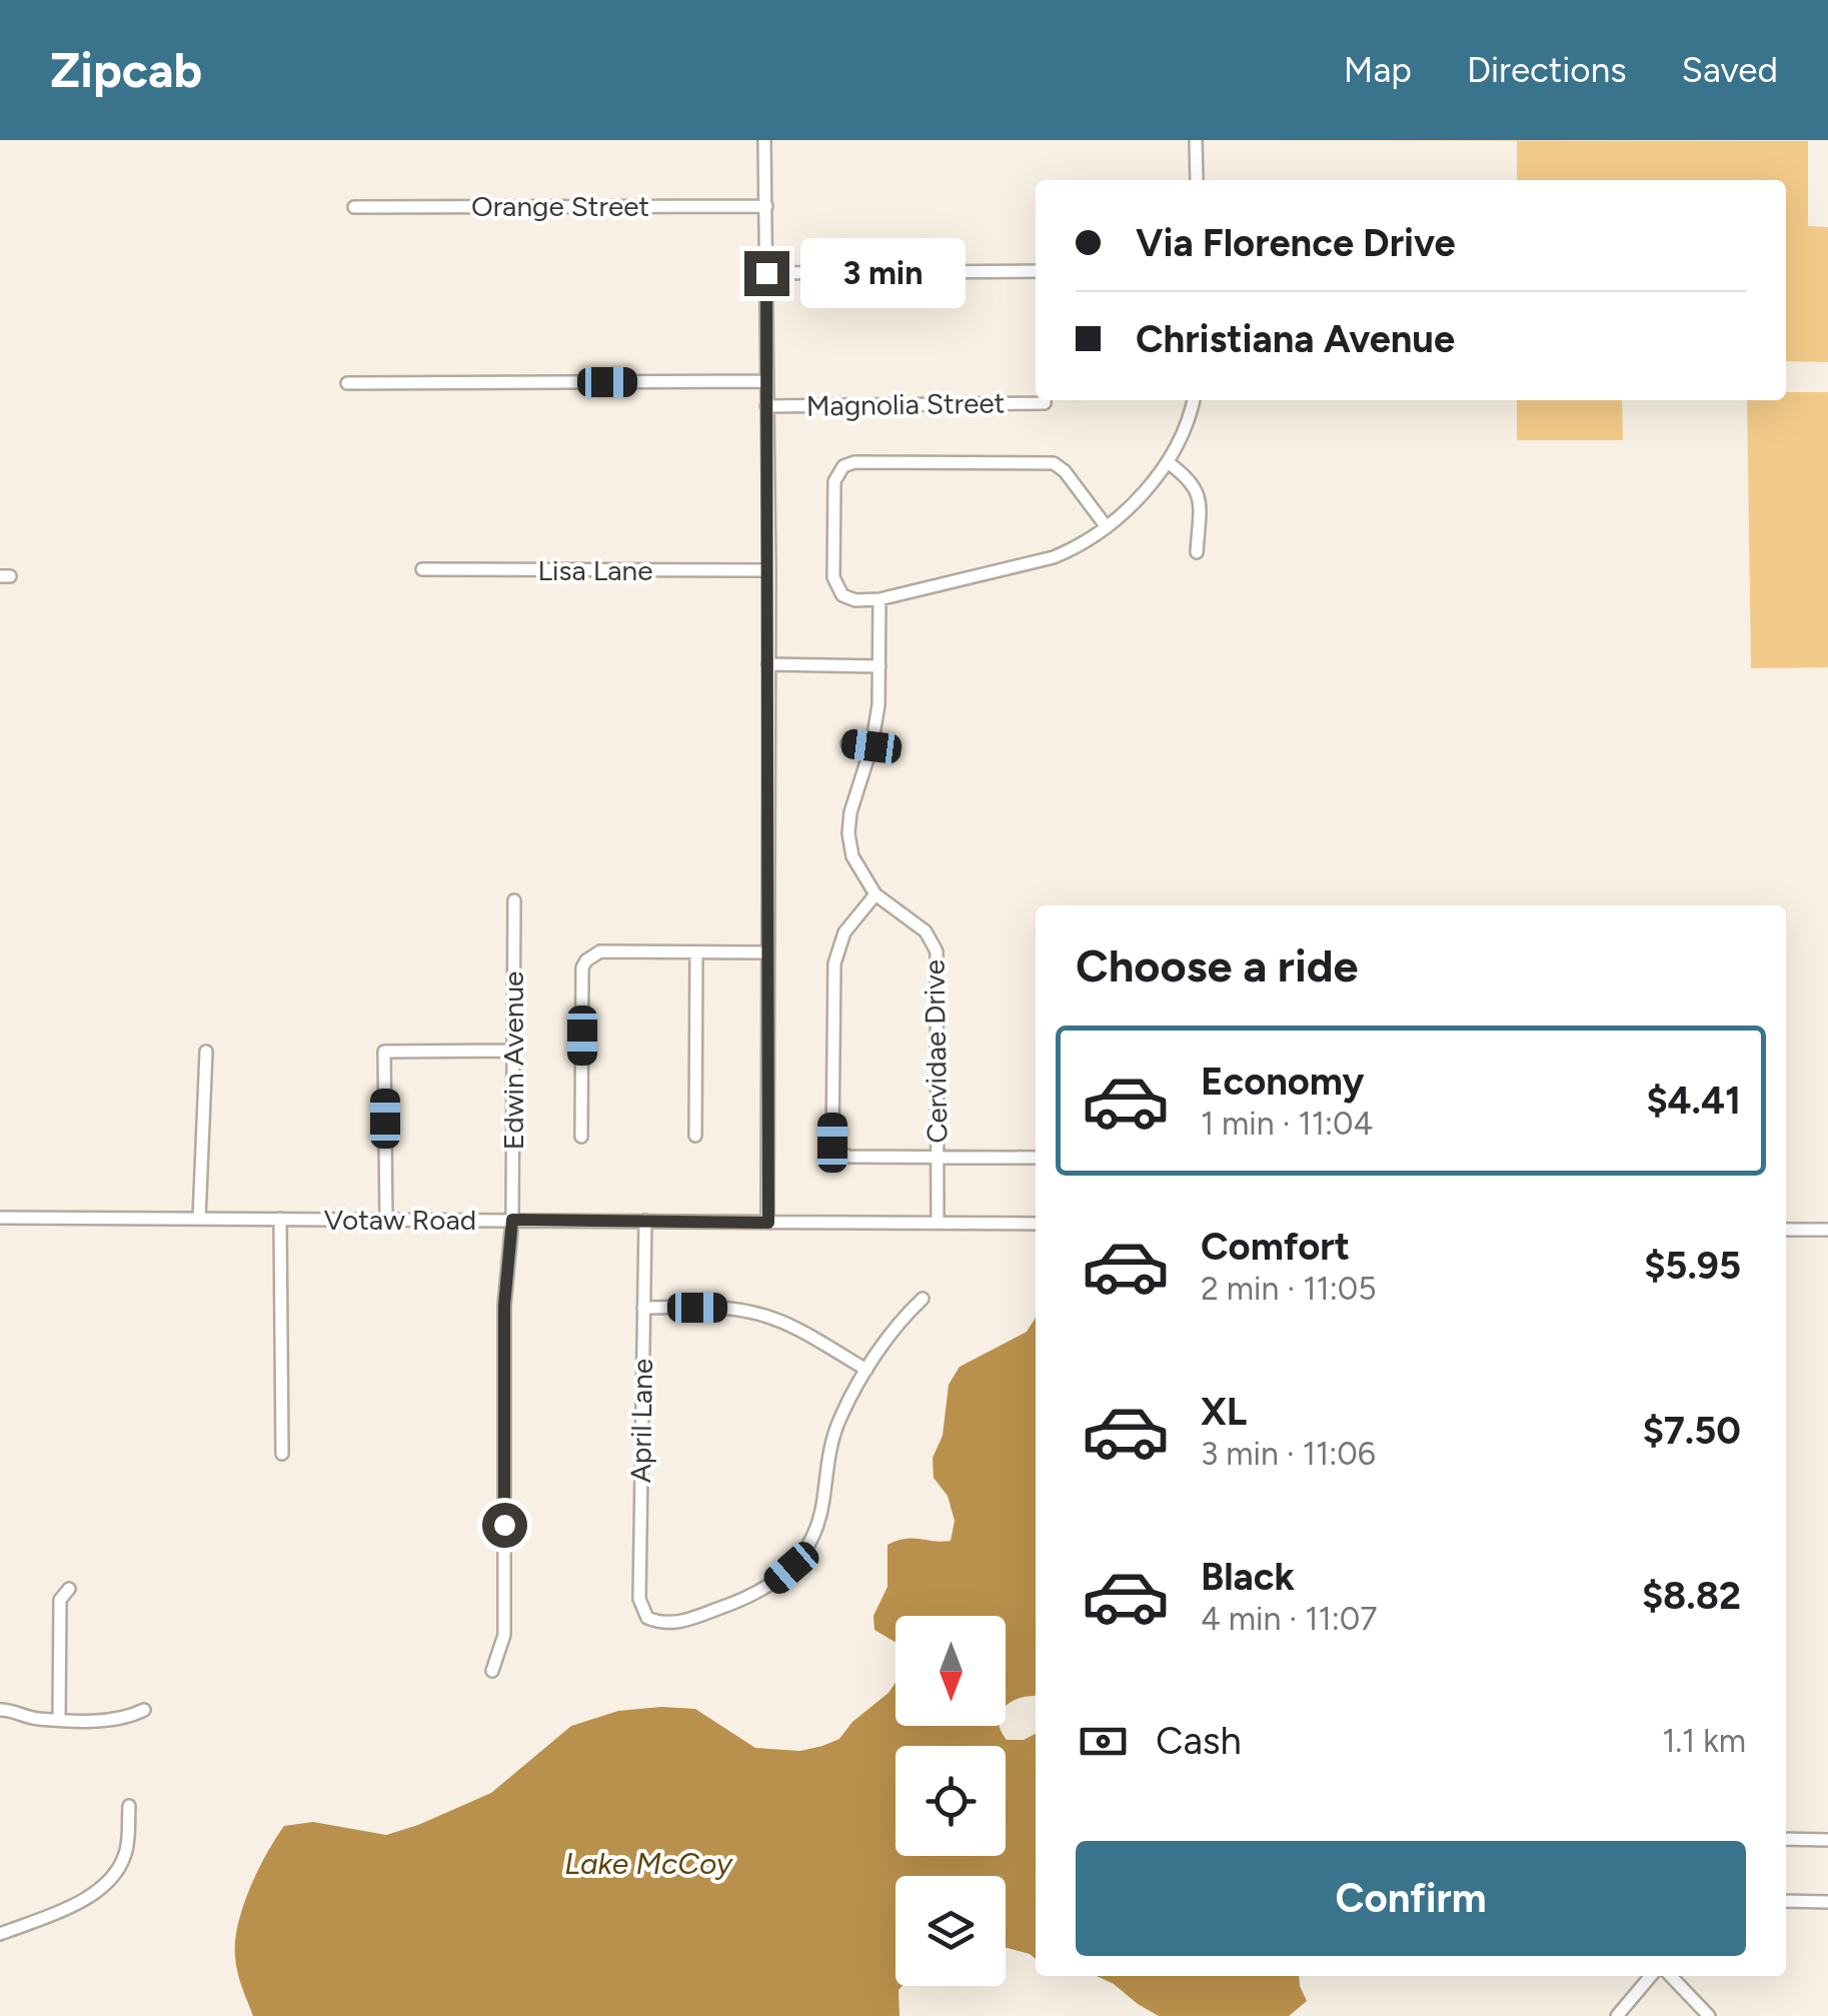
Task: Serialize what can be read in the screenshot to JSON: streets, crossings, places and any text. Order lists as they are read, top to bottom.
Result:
{
  "streets": {
    "street": [
      "Orange Street",
      "Magnolia Street",
      "Lisa Lane",
      "Cervidae Drive",
      "Edwin Avenue",
      "Votaw Road",
      "April Lane"
    ]
  },
  "crossings": [
    ["Cervidae Drive", "Votaw Road"],
    ["Edwin Avenue", "Votaw Road"],
    ["Votaw Road", "April Lane"]
  ],
  "water": ["Lake McCoy"],
  "north": "bottom",
  "page": {
    "header": "Zipcab",
    "nav": ["Map", "Directions", "Saved"],
    "banner": ["Via Florence Drive", "Christiana Avenue"],
    "bubble": "3 min",
    "heading": "Choose a ride",
    "list": [
      {
        "name": "Economy",
        "note": "1 min · 11:04",
        "value": "$4.41"
      },
      {
        "name": "Comfort",
        "note": "2 min · 11:05",
        "value": "$5.95"
      },
      {
        "name": "XL",
        "note": "3 min · 11:06",
        "value": "$7.50"
      },
      {
        "name": "Black",
        "note": "4 min · 11:07",
        "value": "$8.82"
      }
    ],
    "pay": ["Cash", "1.1 km"],
    "buttons": "Confirm"
  }
}
